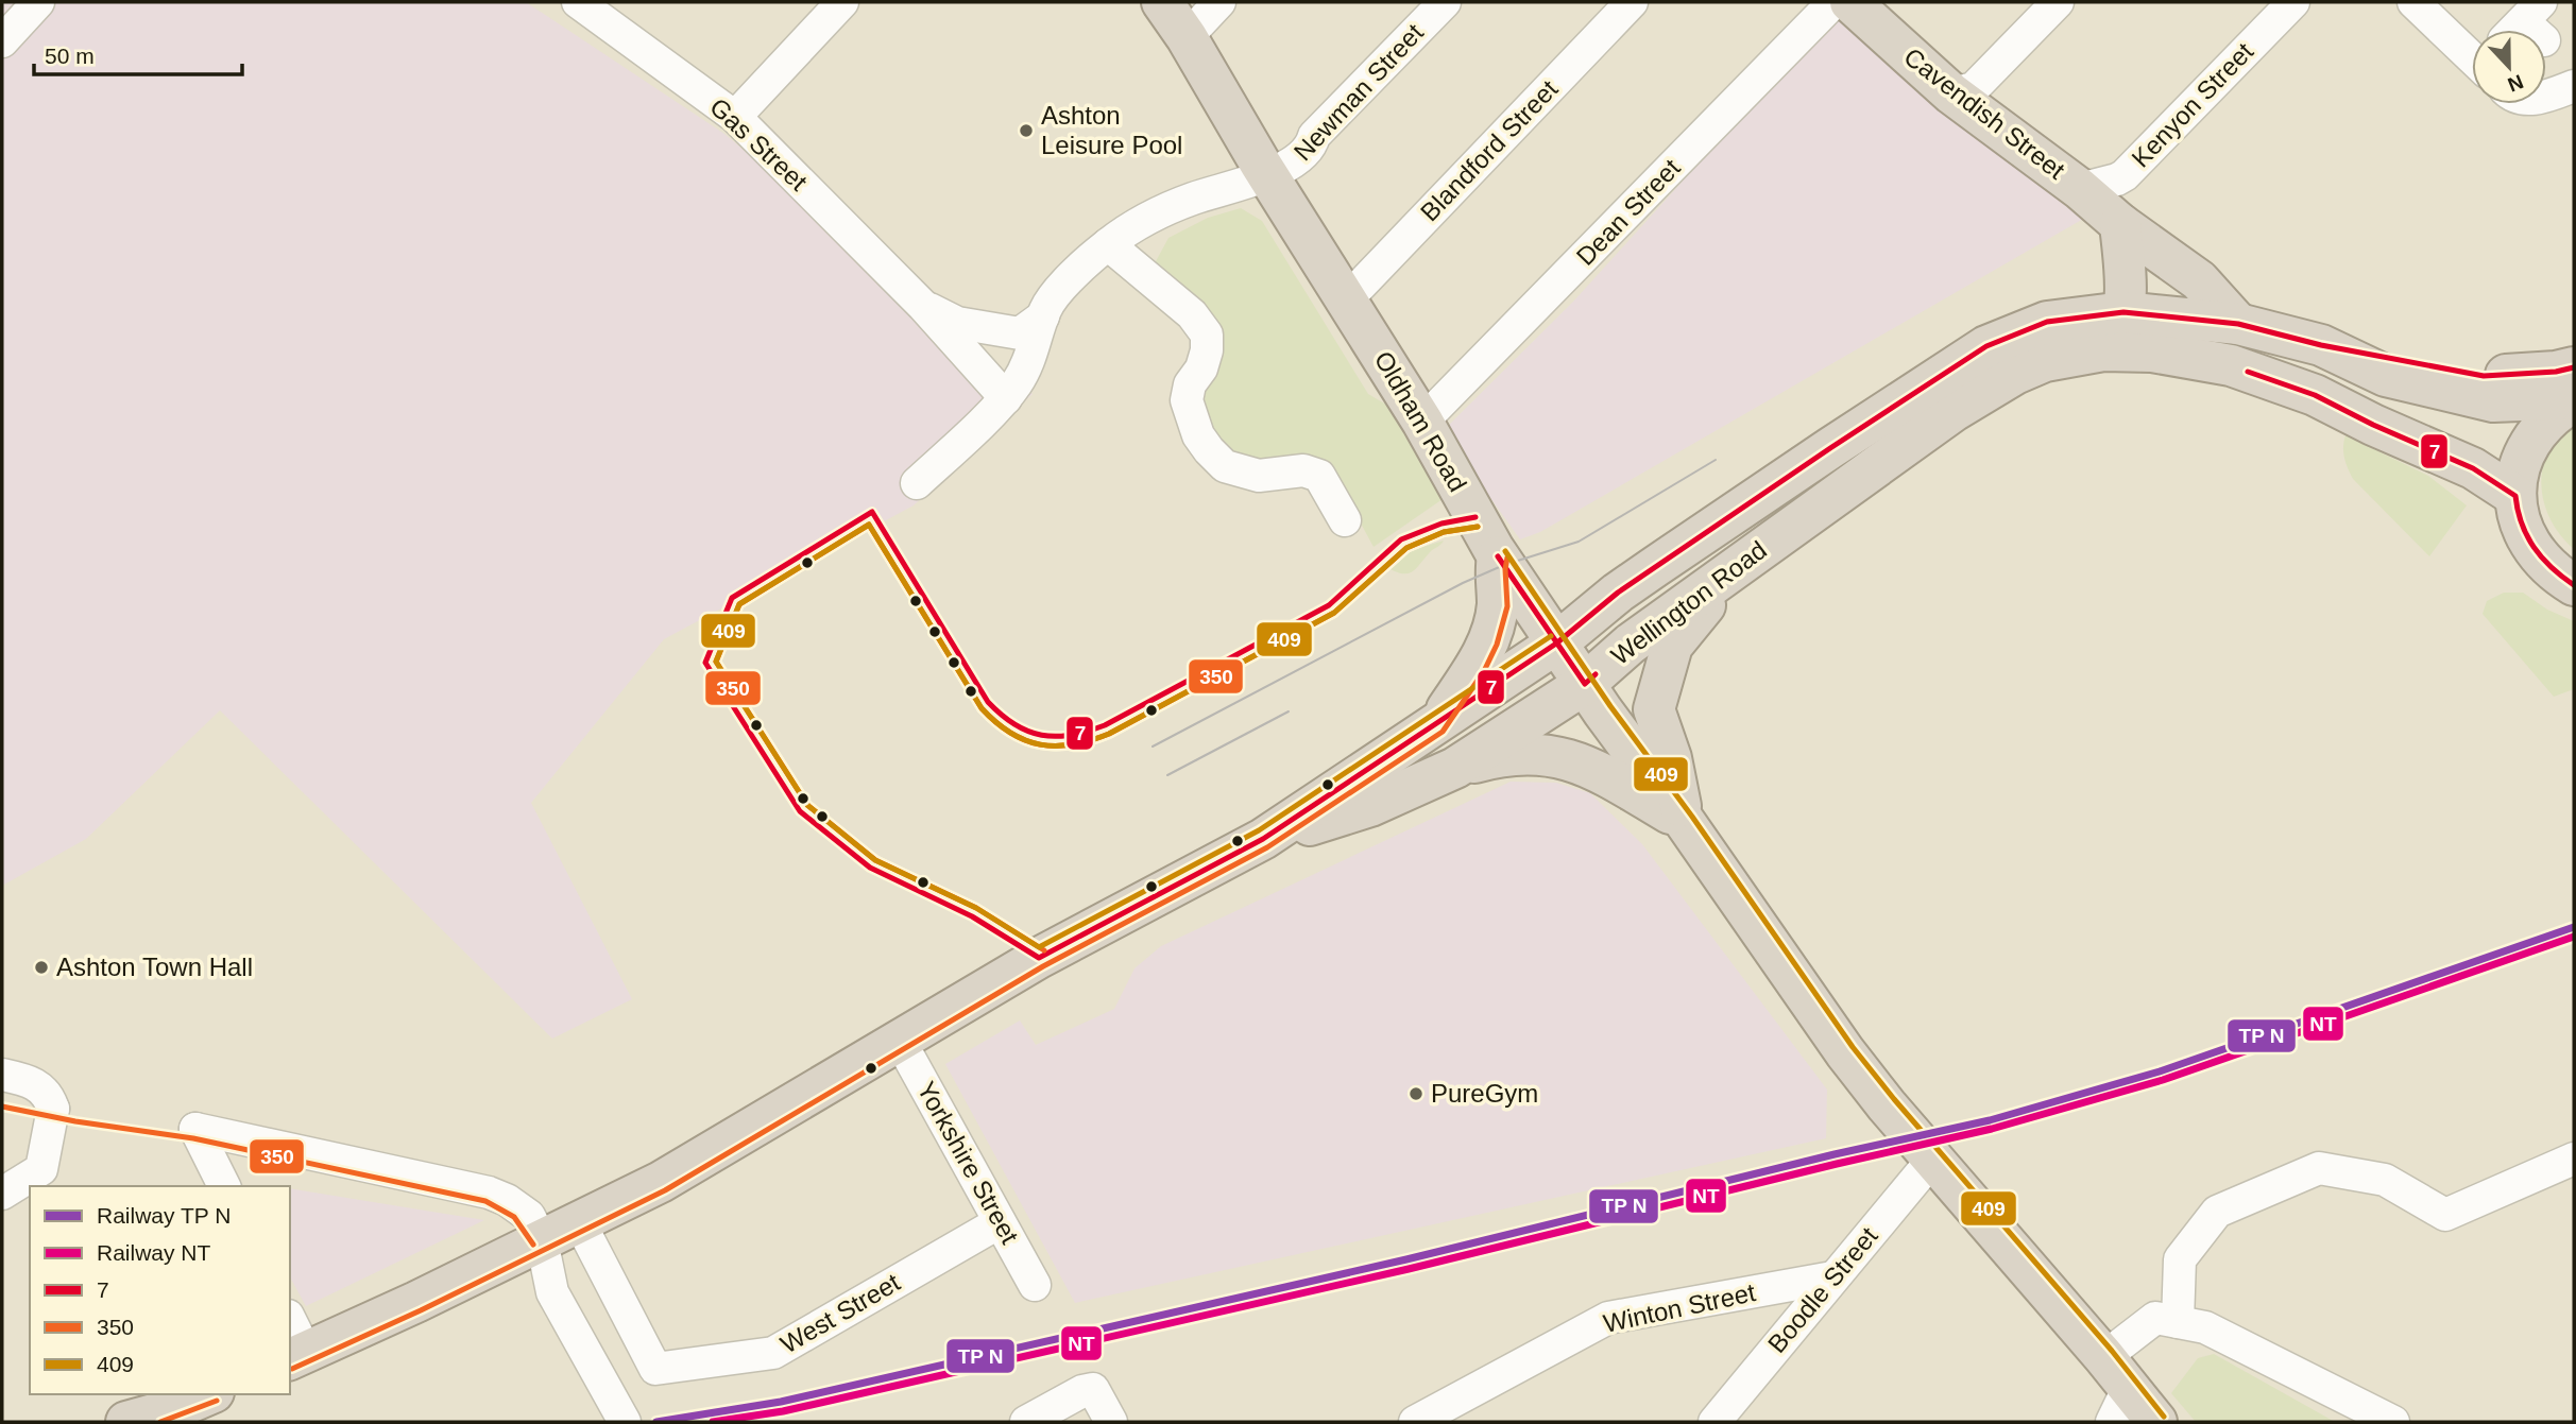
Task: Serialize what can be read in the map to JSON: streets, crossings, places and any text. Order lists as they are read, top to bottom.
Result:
{
  "streets": {
    "highway": ["Cavendish Street", "Oldham Road", "Wellington Road"],
    "street": [
      "Newman Street",
      "Kenyon Street",
      "Gas Street",
      "Blandford Street",
      "Dean Street",
      "Yorkshire Street",
      "Boodle Street",
      "Winton Street",
      "West Street"
    ]
  },
  "crossings": [
    ["Newman Street", "Gas Street"],
    ["Newman Street", "Oldham Road"],
    ["Kenyon Street", "Cavendish Street"],
    ["Cavendish Street", "Wellington Road"],
    ["Blandford Street", "Oldham Road"],
    ["Dean Street", "Oldham Road"],
    ["Oldham Road", "Wellington Road"],
    ["Oldham Road", "Boodle Street"],
    ["Wellington Road", "Yorkshire Street"],
    ["Wellington Road", "West Street"],
    ["Yorkshire Street", "West Street"],
    ["Boodle Street", "Winton Street"]
  ],
  "places": ["Ashton Leisure Pool", "Ashton Town Hall", "PureGym"],
  "lines": [
    "transit line 7",
    "transit line 350",
    "transit line 409",
    "rail line NT"
  ],
  "legend": [
    "Railway TP N",
    "Railway NT",
    "7",
    "350",
    "409"
  ],
  "scale_bar": "50 m",
  "north": "bottom"
}
